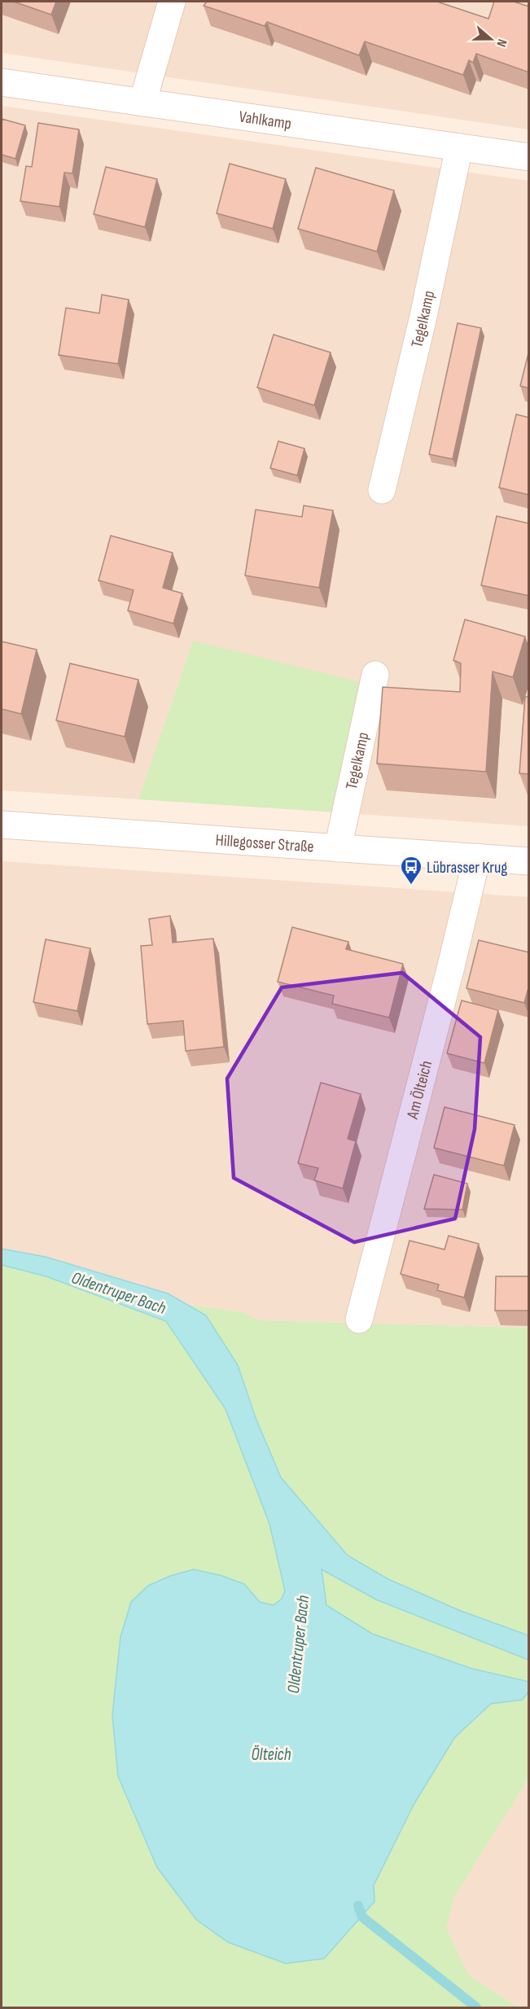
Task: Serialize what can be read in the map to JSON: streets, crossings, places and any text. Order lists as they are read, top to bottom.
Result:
{
  "streets": {
    "street": [
      "Vahlkamp",
      "Tegelkamp",
      "Hillegosser Straße",
      "Am Ölteich"
    ]
  },
  "crossings": [
    ["Vahlkamp", "Tegelkamp"],
    ["Tegelkamp", "Hillegosser Straße"],
    ["Hillegosser Straße", "Am Ölteich"]
  ],
  "water": ["Oldentruper Bach", "Ölteich"],
  "places": {
    "bus stop": ["Lübrasser Krug"]
  },
  "north": "right"
}
